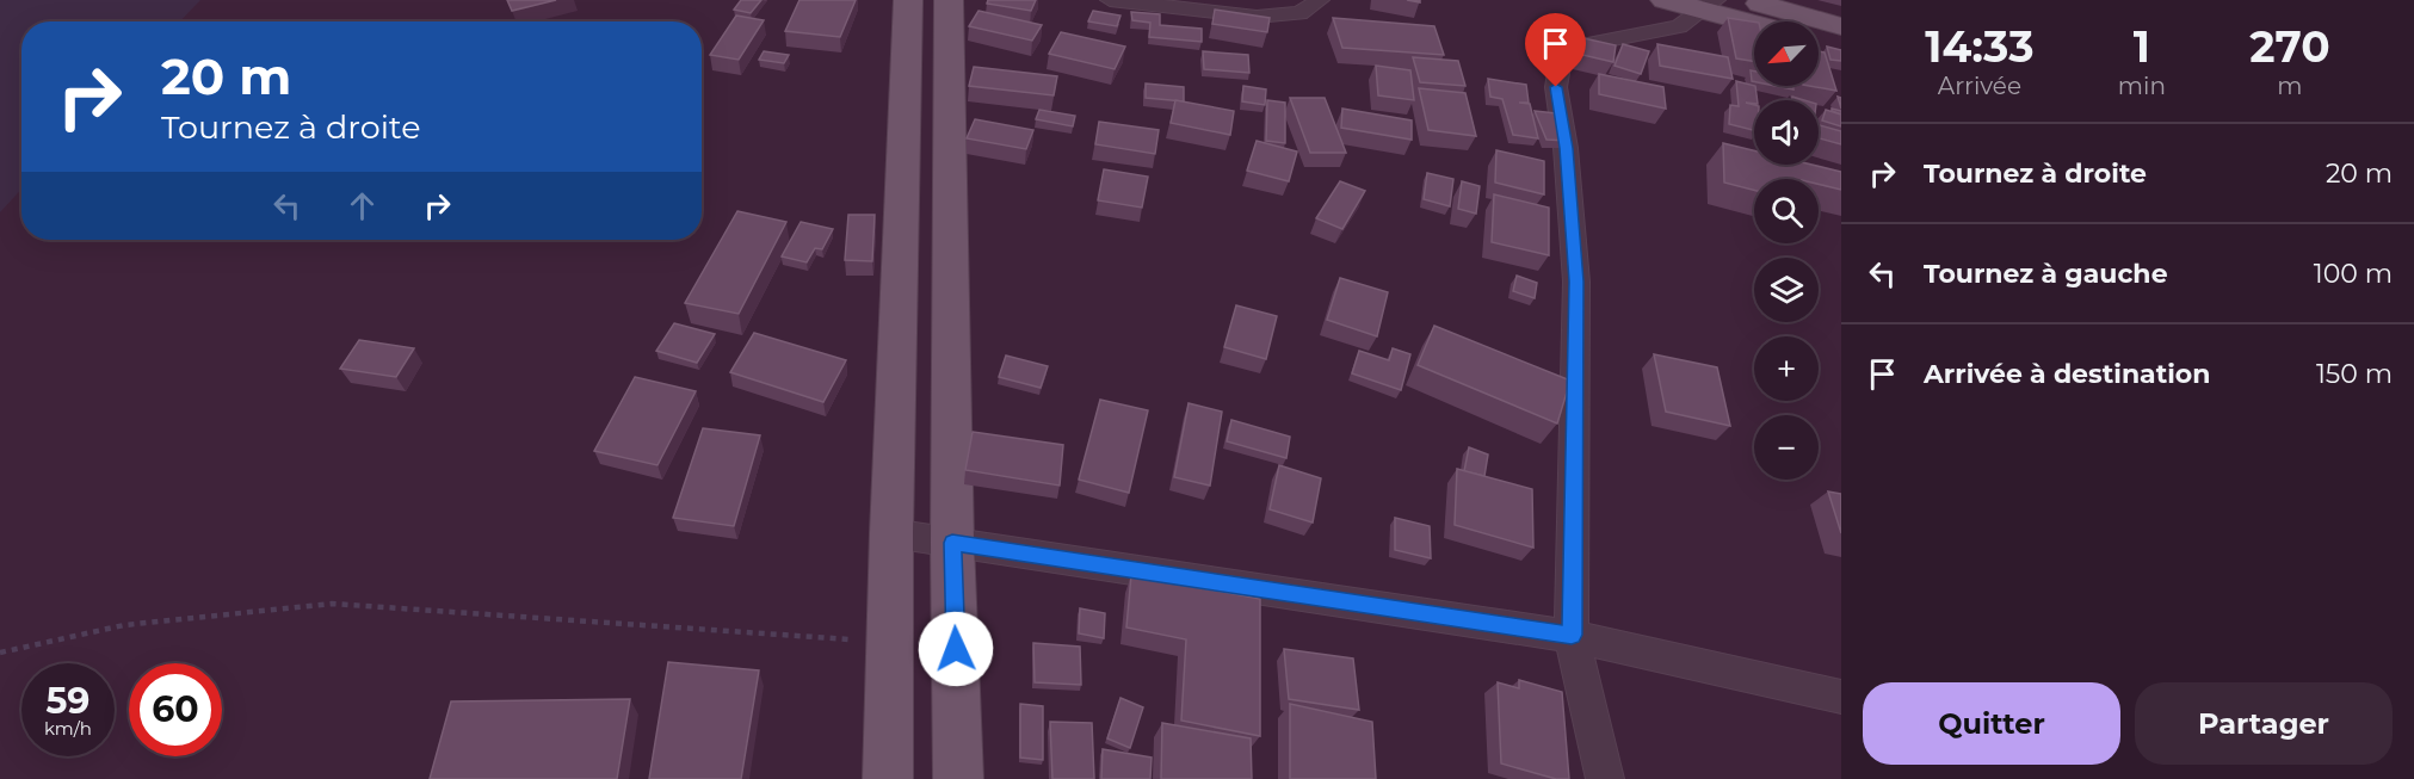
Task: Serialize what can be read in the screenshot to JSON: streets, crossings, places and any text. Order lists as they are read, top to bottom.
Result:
{
  "north": "bottom left",
  "page": {
    "eta": [
      "14:33",
      "Arrivée",
      "1",
      "min",
      "270",
      "m"
    ],
    "map_buttons": ["+", "−"],
    "turn": ["20 m", "Tournez à droite"],
    "list": [
      {
        "name": "Tournez à droite",
        "value": "20 m"
      },
      {
        "name": "Tournez à gauche",
        "value": "100 m"
      },
      {
        "name": "Arrivée à destination",
        "value": "150 m"
      }
    ],
    "speed": "59 km/h",
    "limit": "60",
    "buttons": ["Quitter", "Partager"]
  }
}
